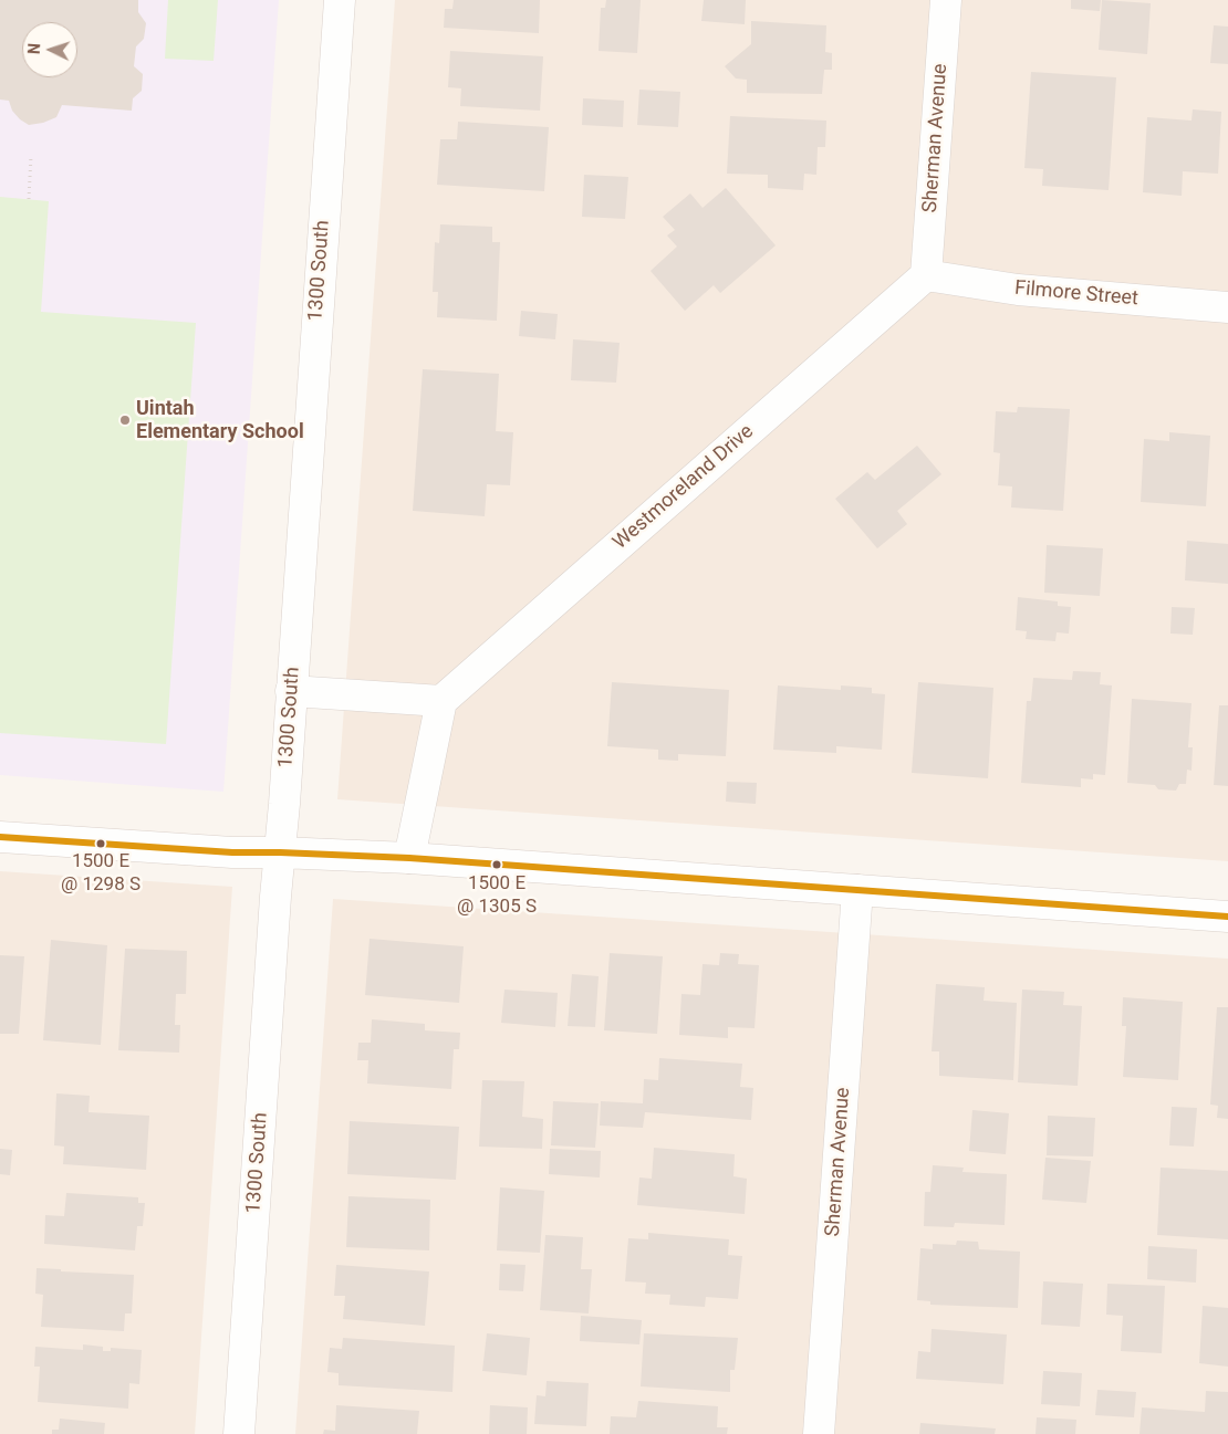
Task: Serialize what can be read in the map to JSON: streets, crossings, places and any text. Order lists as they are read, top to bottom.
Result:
{
  "streets": {
    "street": [
      "Sherman Avenue",
      "1300 South",
      "Filmore Street",
      "Westmoreland Drive"
    ]
  },
  "crossings": [
    ["Sherman Avenue", "Filmore Street"],
    ["Sherman Avenue", "Westmoreland Drive"],
    ["Filmore Street", "Westmoreland Drive"]
  ],
  "places": ["Uintah Elementary School", "1500 E @ 1298 S", "1500 E @ 1305 S"],
  "north": "left"
}
